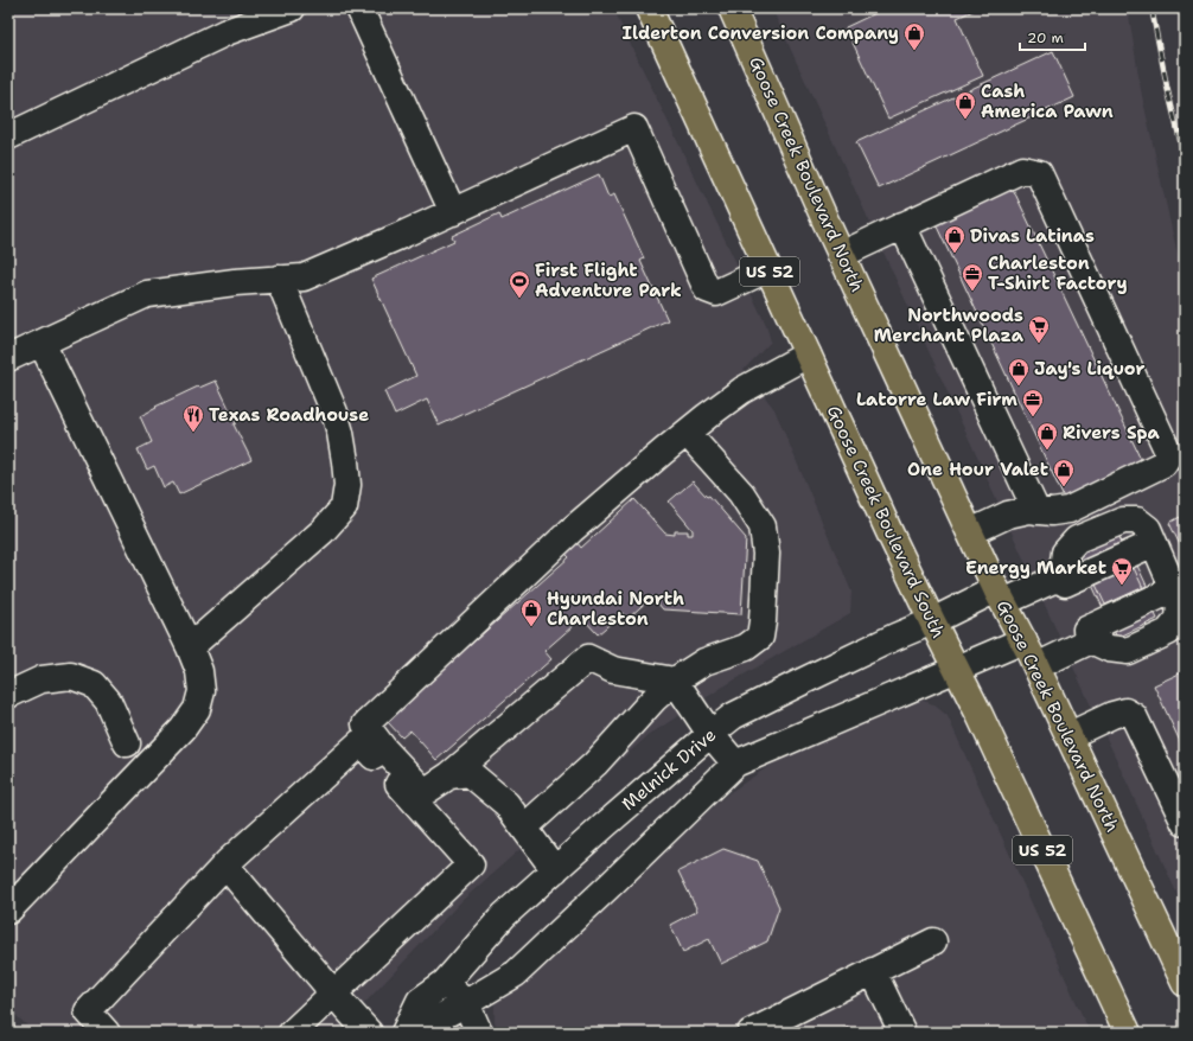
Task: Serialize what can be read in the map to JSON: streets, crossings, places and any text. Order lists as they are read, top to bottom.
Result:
{
  "streets": {
    "highway": ["Goose Creek Boulevard North", "US 52", "Goose Creek Boulevard South"],
    "street": ["Melnick Drive"]
  },
  "crossings": [
    ["Goose Creek Boulevard North", "Melnick Drive"],
    ["Goose Creek Boulevard South", "Melnick Drive"]
  ],
  "places": {
    "shop": [
      "Ilderton Conversion Company",
      "Cash America Pawn",
      "Divas Latinas",
      "Jay's Liquor",
      "Rivers Spa",
      "One Hour Valet",
      "Hyundai North Charleston"
    ],
    "office": ["Charleston T-Shirt Factory", "Latorre Law Firm"],
    "sports": ["First Flight Adventure Park"],
    "supermarket": ["Northwoods Merchant Plaza", "Energy Market"],
    "restaurant": ["Texas Roadhouse"]
  },
  "scale_bar": "20 m"
}
